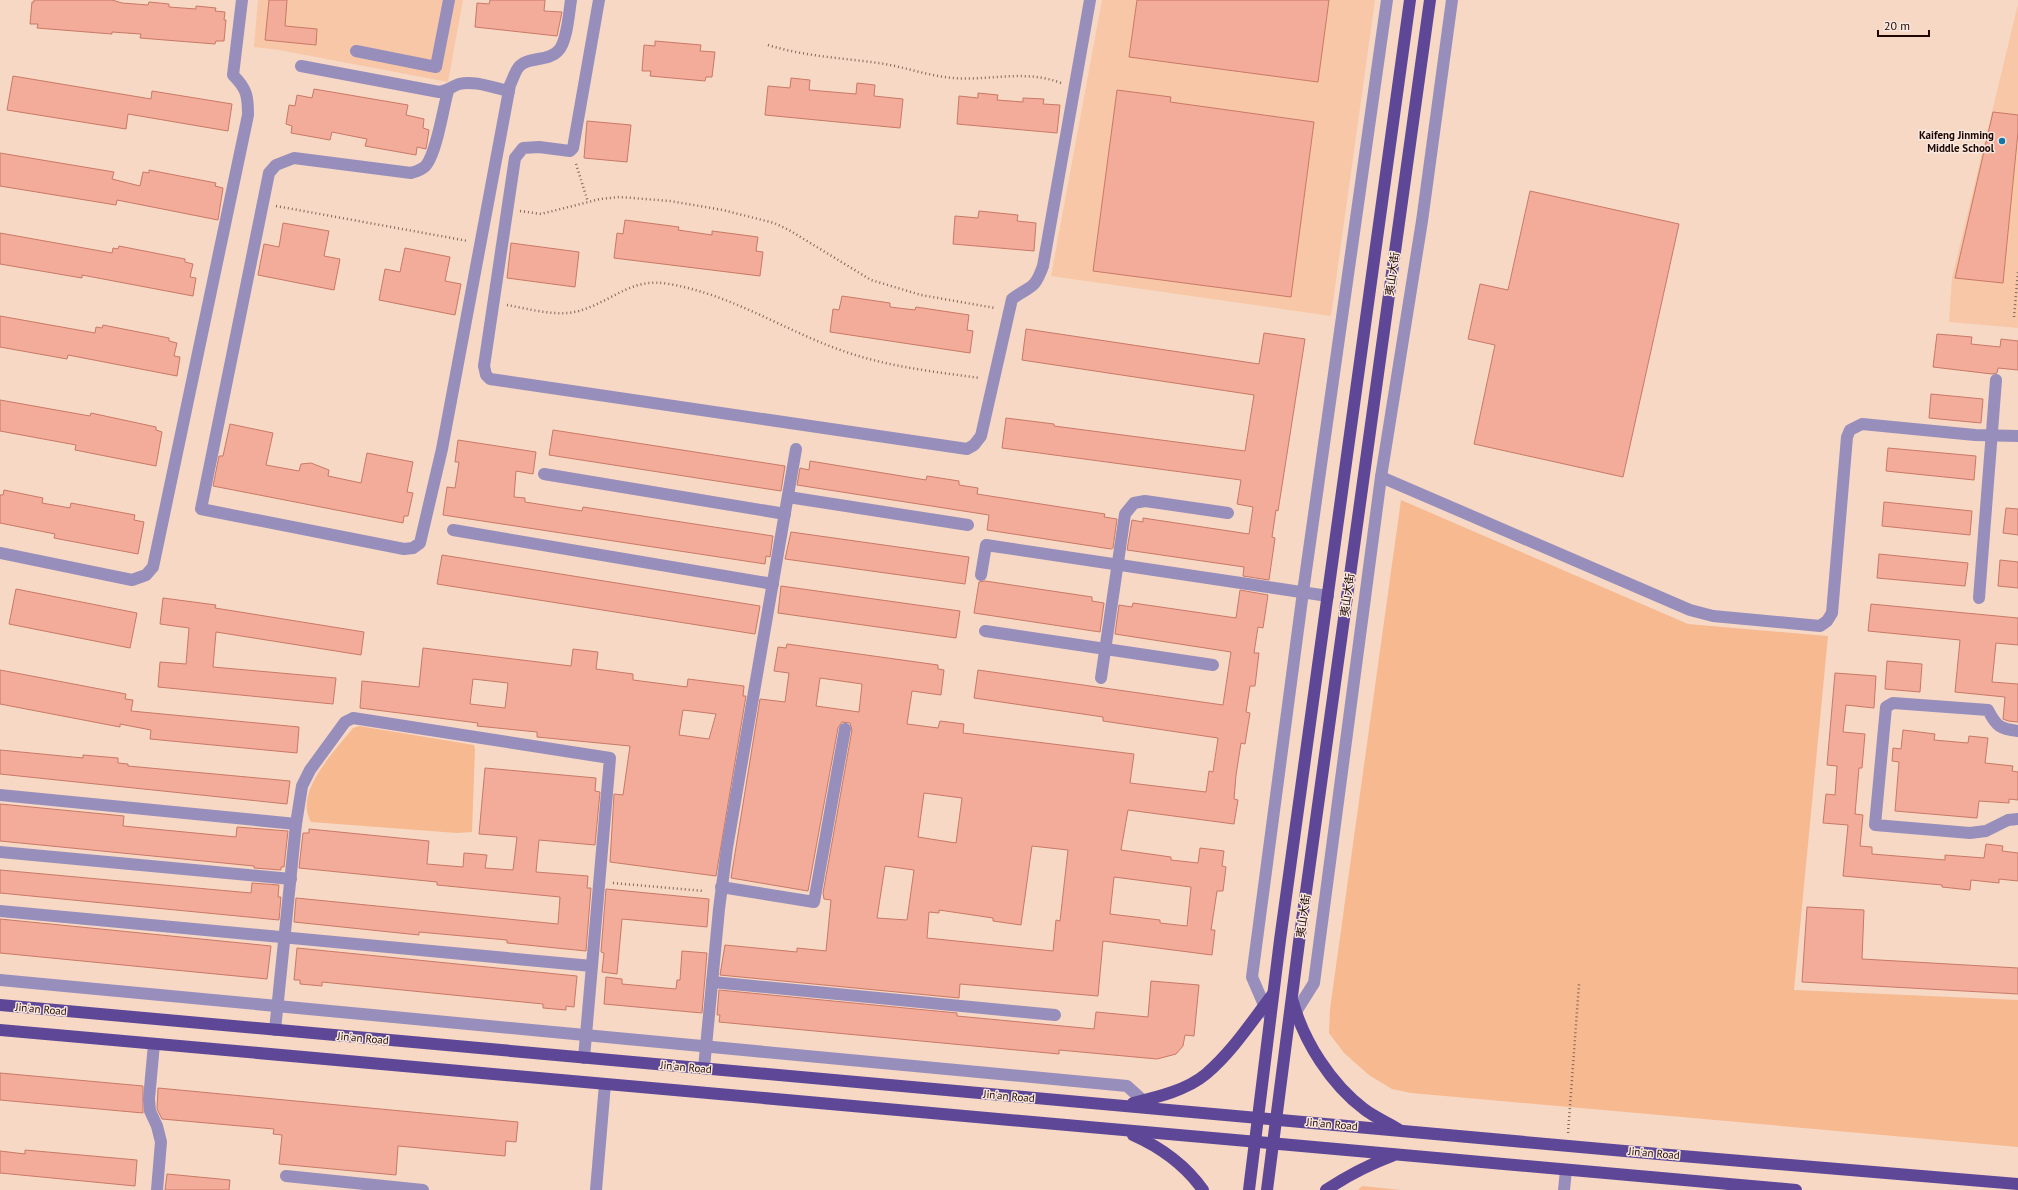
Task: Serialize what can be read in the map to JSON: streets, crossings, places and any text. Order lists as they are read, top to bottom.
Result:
{
  "streets": {
    "main road": ["夷山大街", "Jin'an Road"]
  },
  "crossings": [
    ["夷山大街", "Jin'an Road"]
  ],
  "places": ["Kaifeng Jinming Middle School"],
  "scale_bar": "20 m"
}
